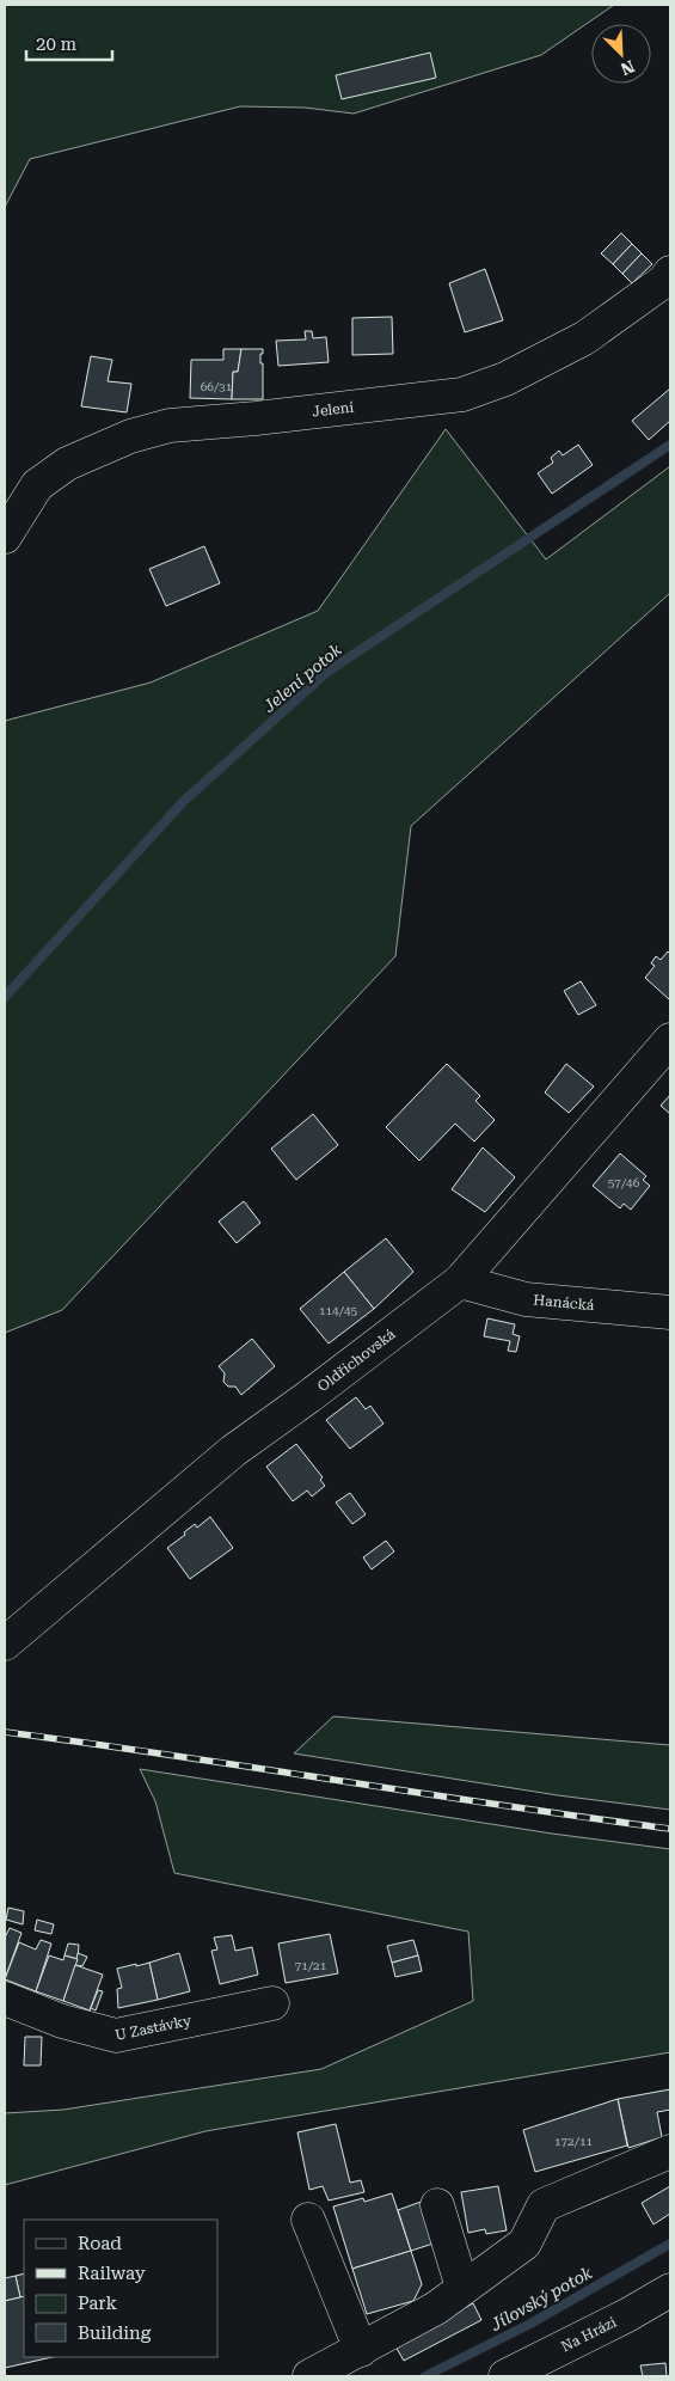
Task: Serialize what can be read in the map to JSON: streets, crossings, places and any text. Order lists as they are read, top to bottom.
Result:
{
  "streets": {
    "street": [
      "Jelení",
      "Hanácká",
      "Oldřichovská",
      "U Zastávky",
      "Na Hrázi"
    ]
  },
  "crossings": [
    ["Hanácká", "Oldřichovská"]
  ],
  "water": ["Jelení potok", "Jílovský potok"],
  "house_numbers": [
    "66/31",
    "57/46",
    "114/45",
    "71/21",
    "172/11"
  ],
  "legend": [
    "Road",
    "Railway",
    "Park",
    "Building"
  ],
  "scale_bar": "20 m",
  "north": "bottom right"
}
